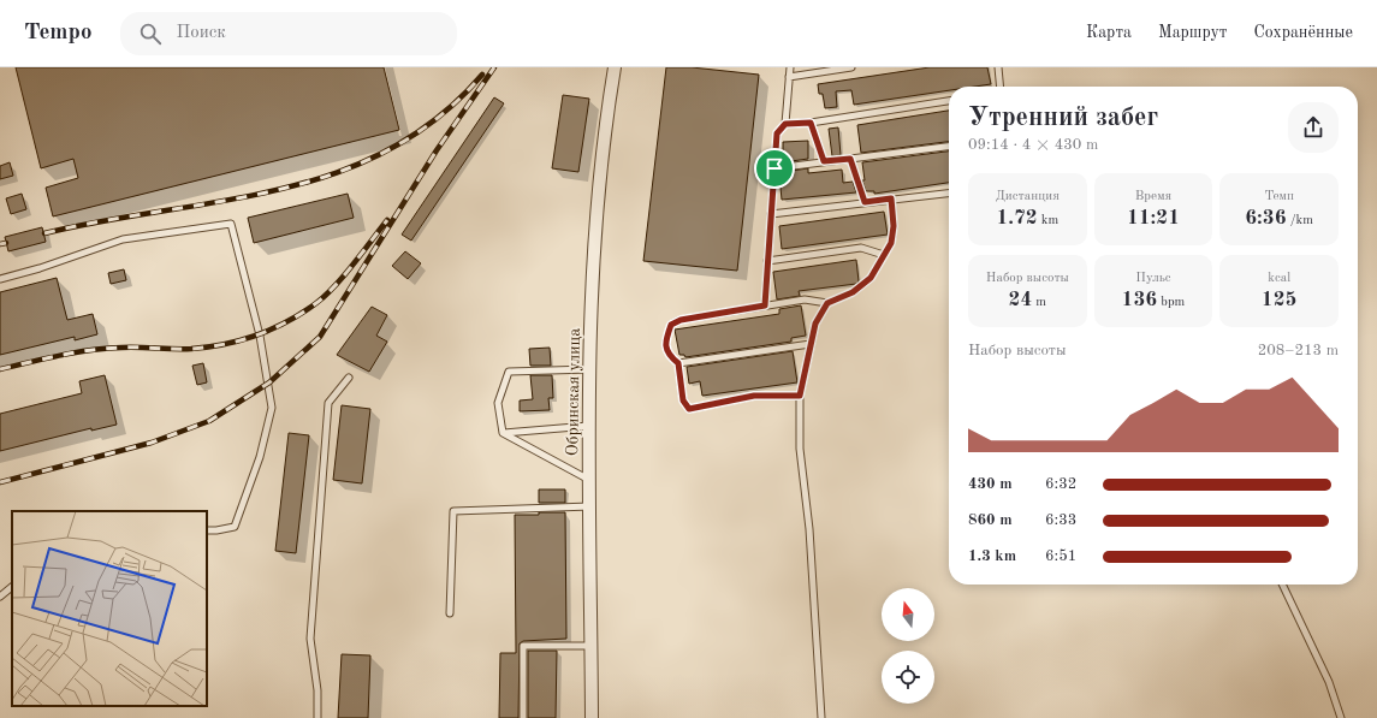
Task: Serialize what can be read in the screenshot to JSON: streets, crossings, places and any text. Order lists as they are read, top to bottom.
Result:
{
  "streets": {
    "street": ["Обринская улица"]
  },
  "north": "top",
  "page": {
    "header": "Tempo",
    "search": "Поиск",
    "nav": ["Карта", "Маршрут", "Сохранённые"],
    "heading": ["Утренний забег", "09:14 · 4 × 430 m"],
    "stats": [
      ["Дистанция", "1.72 km"],
      ["Время", "11:21"],
      ["Темп", "6:36 /km"],
      ["Набор высоты", "24 m"],
      ["Пульс", "136 bpm"],
      ["kcal", "125"]
    ],
    "chart": ["Набор высоты", "208–213 m"],
    "list": [
      {
        "name": "430 m",
        "note": "6:32"
      },
      {
        "name": "860 m",
        "note": "6:33"
      },
      {
        "name": "1.3 km",
        "note": "6:51"
      }
    ]
  }
}
